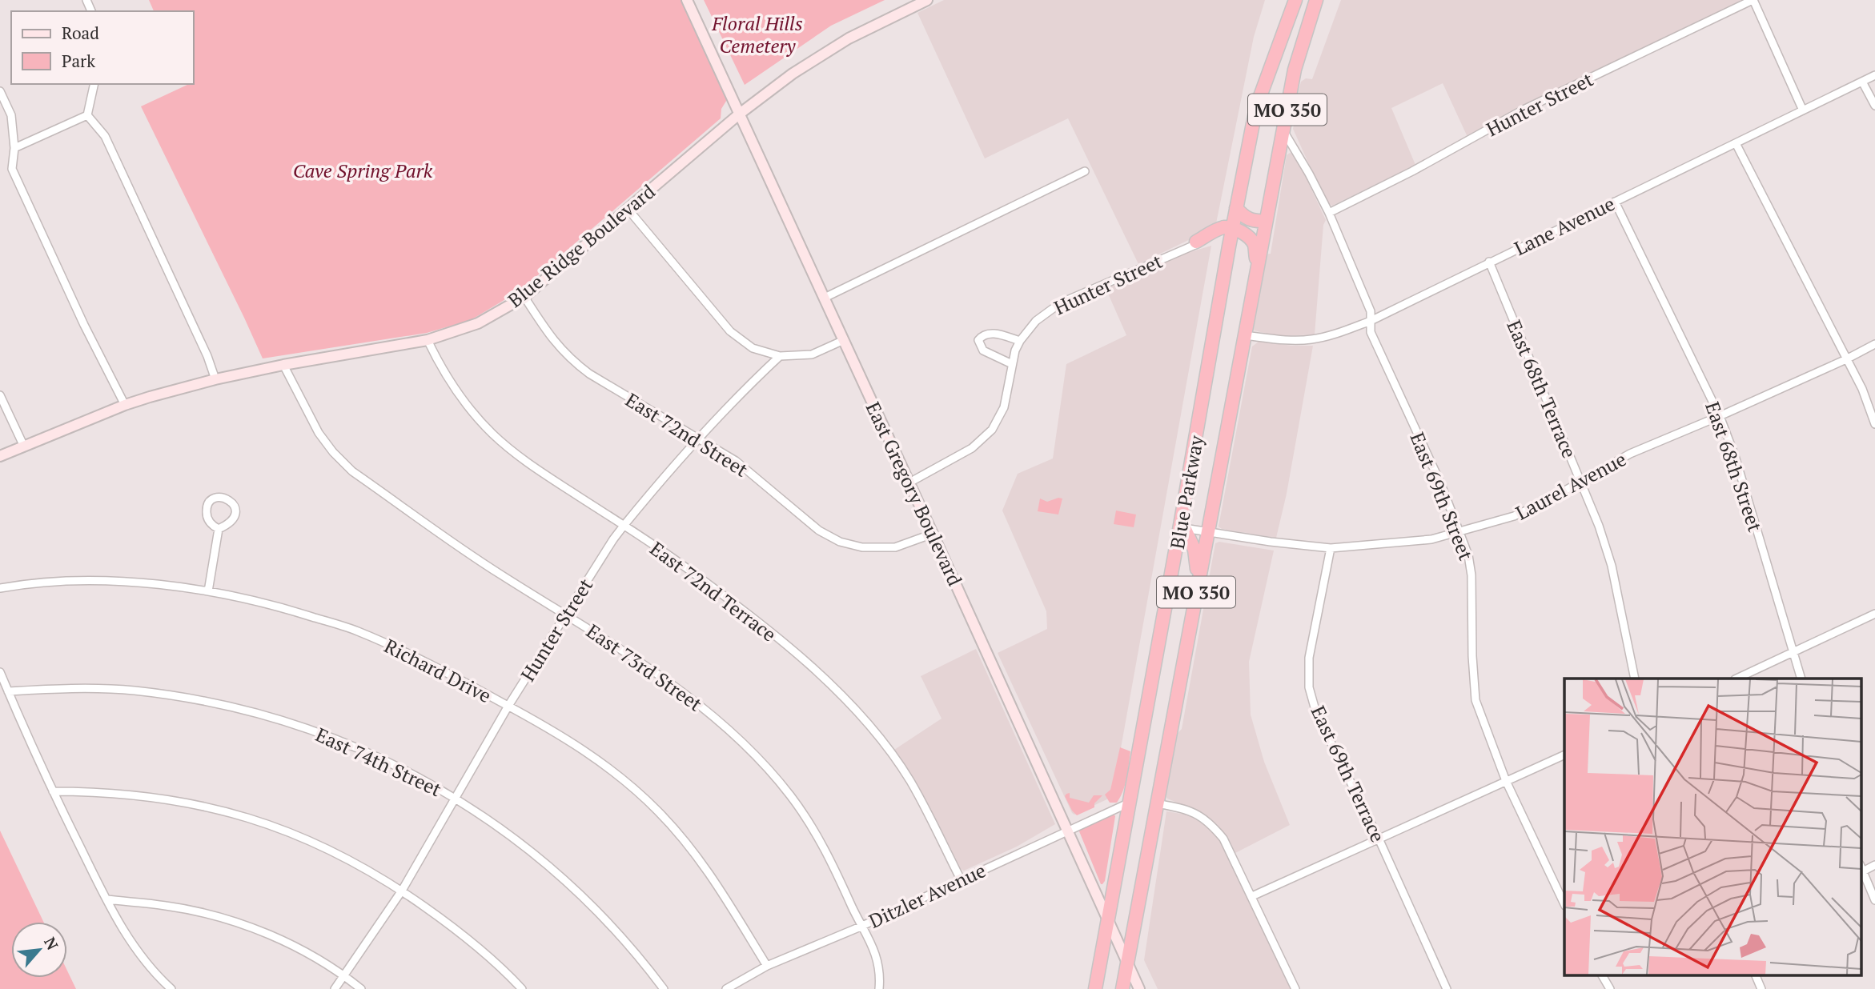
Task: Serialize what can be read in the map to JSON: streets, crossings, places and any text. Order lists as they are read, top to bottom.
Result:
{
  "streets": {
    "highway": ["MO 350", "Blue Parkway"],
    "main road": ["Blue Ridge Boulevard", "East Gregory Boulevard"],
    "street": [
      "Hunter Street",
      "Lane Avenue",
      "East 68th Terrace",
      "East 72nd Street",
      "East 68th Street",
      "Laurel Avenue",
      "East 69th Street",
      "East 72nd Terrace",
      "East 73rd Street",
      "Richard Drive",
      "East 74th Street",
      "East 69th Terrace",
      "Ditzler Avenue"
    ]
  },
  "crossings": [
    ["Hunter Street", "East 72nd Street"],
    ["Hunter Street", "East Gregory Boulevard"],
    ["Hunter Street", "East 69th Street"],
    ["Hunter Street", "East 72nd Terrace"],
    ["Hunter Street", "East 73rd Street"],
    ["Hunter Street", "Richard Drive"],
    ["Hunter Street", "East 74th Street"],
    ["Lane Avenue", "East 68th Terrace"],
    ["Lane Avenue", "East 68th Street"],
    ["Lane Avenue", "Blue Parkway"],
    ["Lane Avenue", "East 69th Street"],
    ["Blue Ridge Boulevard", "East 72nd Street"],
    ["Blue Ridge Boulevard", "East Gregory Boulevard"],
    ["Blue Ridge Boulevard", "East 72nd Terrace"],
    ["Blue Ridge Boulevard", "East 73rd Street"],
    ["East 68th Terrace", "Laurel Avenue"],
    ["East 72nd Street", "East Gregory Boulevard"],
    ["East 68th Street", "Laurel Avenue"],
    ["Laurel Avenue", "Blue Parkway"],
    ["Laurel Avenue", "East 69th Street"],
    ["Laurel Avenue", "East 69th Terrace"],
    ["Blue Parkway", "East Gregory Boulevard"],
    ["Blue Parkway", "East 69th Street"],
    ["Blue Parkway", "Ditzler Avenue"],
    ["East Gregory Boulevard", "Ditzler Avenue"],
    ["East 72nd Terrace", "Ditzler Avenue"],
    ["East 73rd Street", "Ditzler Avenue"],
    ["Richard Drive", "Ditzler Avenue"]
  ],
  "parks": ["Floral Hills Cemetery", "Cave Spring Park"],
  "legend": ["Road", "Park"],
  "north": "top right"
}
